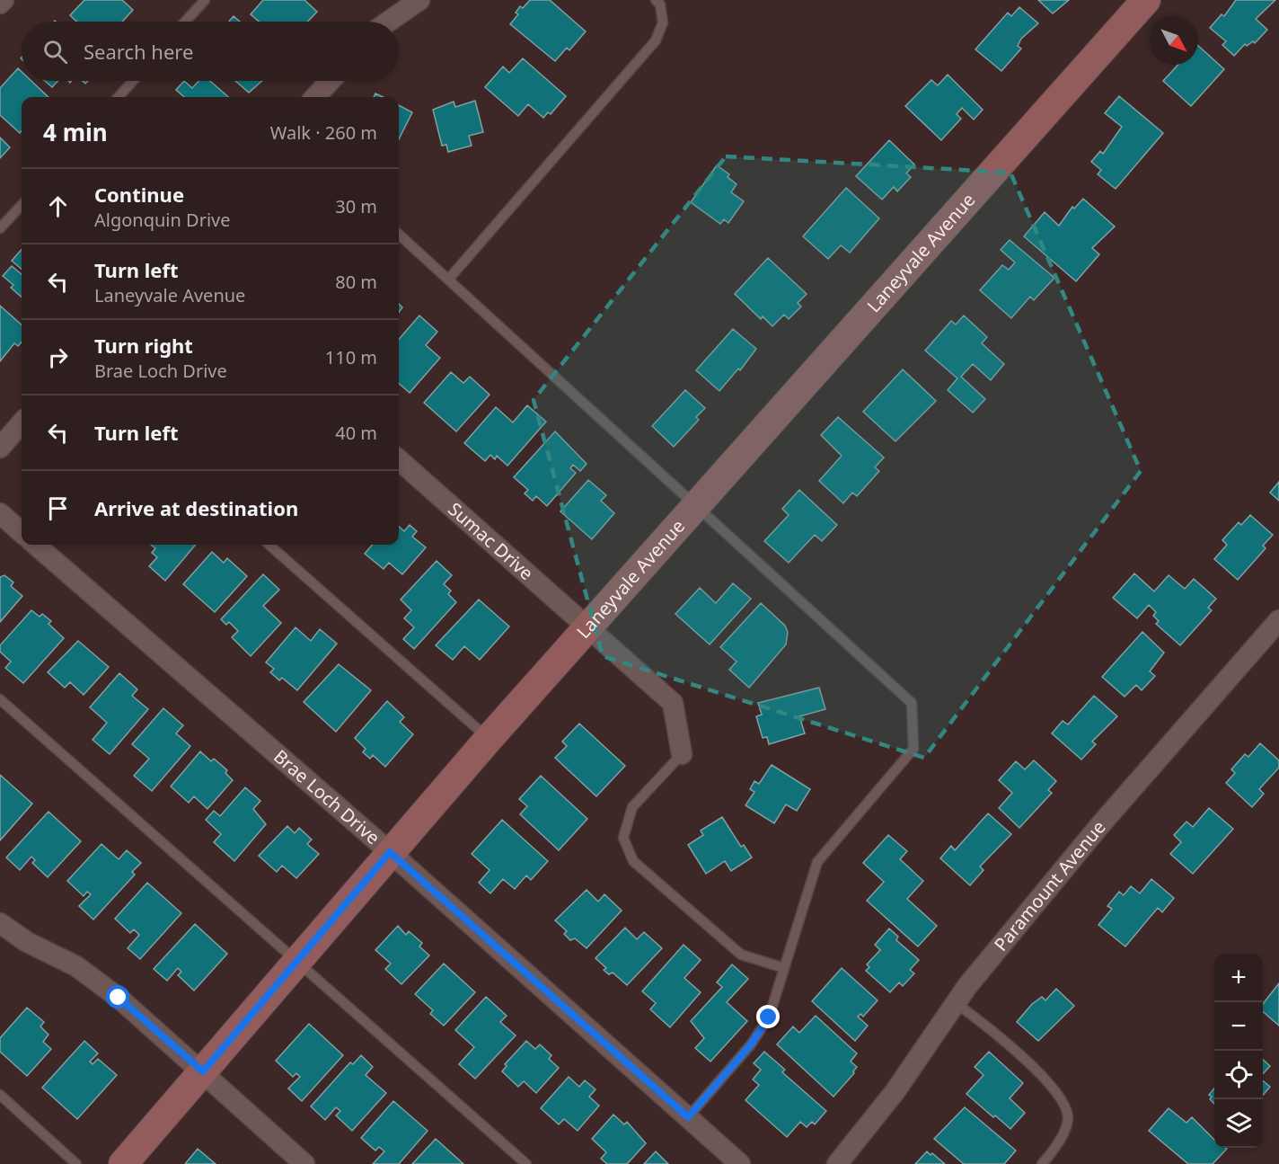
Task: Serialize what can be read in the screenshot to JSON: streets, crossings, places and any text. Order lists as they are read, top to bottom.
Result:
{
  "streets": {
    "street": [
      "Laneyvale Avenue",
      "Sumac Drive",
      "Brae Loch Drive",
      "Paramount Avenue"
    ]
  },
  "crossings": [
    ["Laneyvale Avenue", "Sumac Drive"],
    ["Laneyvale Avenue", "Brae Loch Drive"]
  ],
  "north": "bottom right",
  "page": {
    "search": "Search here",
    "heading": ["4 min", "Walk · 260 m"],
    "list": [
      ["Continue", "Algonquin Drive", "30 m"],
      ["Turn left", "Laneyvale Avenue", "80 m"],
      ["Turn right", "Brae Loch Drive", "110 m"],
      ["Turn left", "40 m"],
      "Arrive at destination"
    ],
    "map_buttons": ["+", "−"]
  }
}
